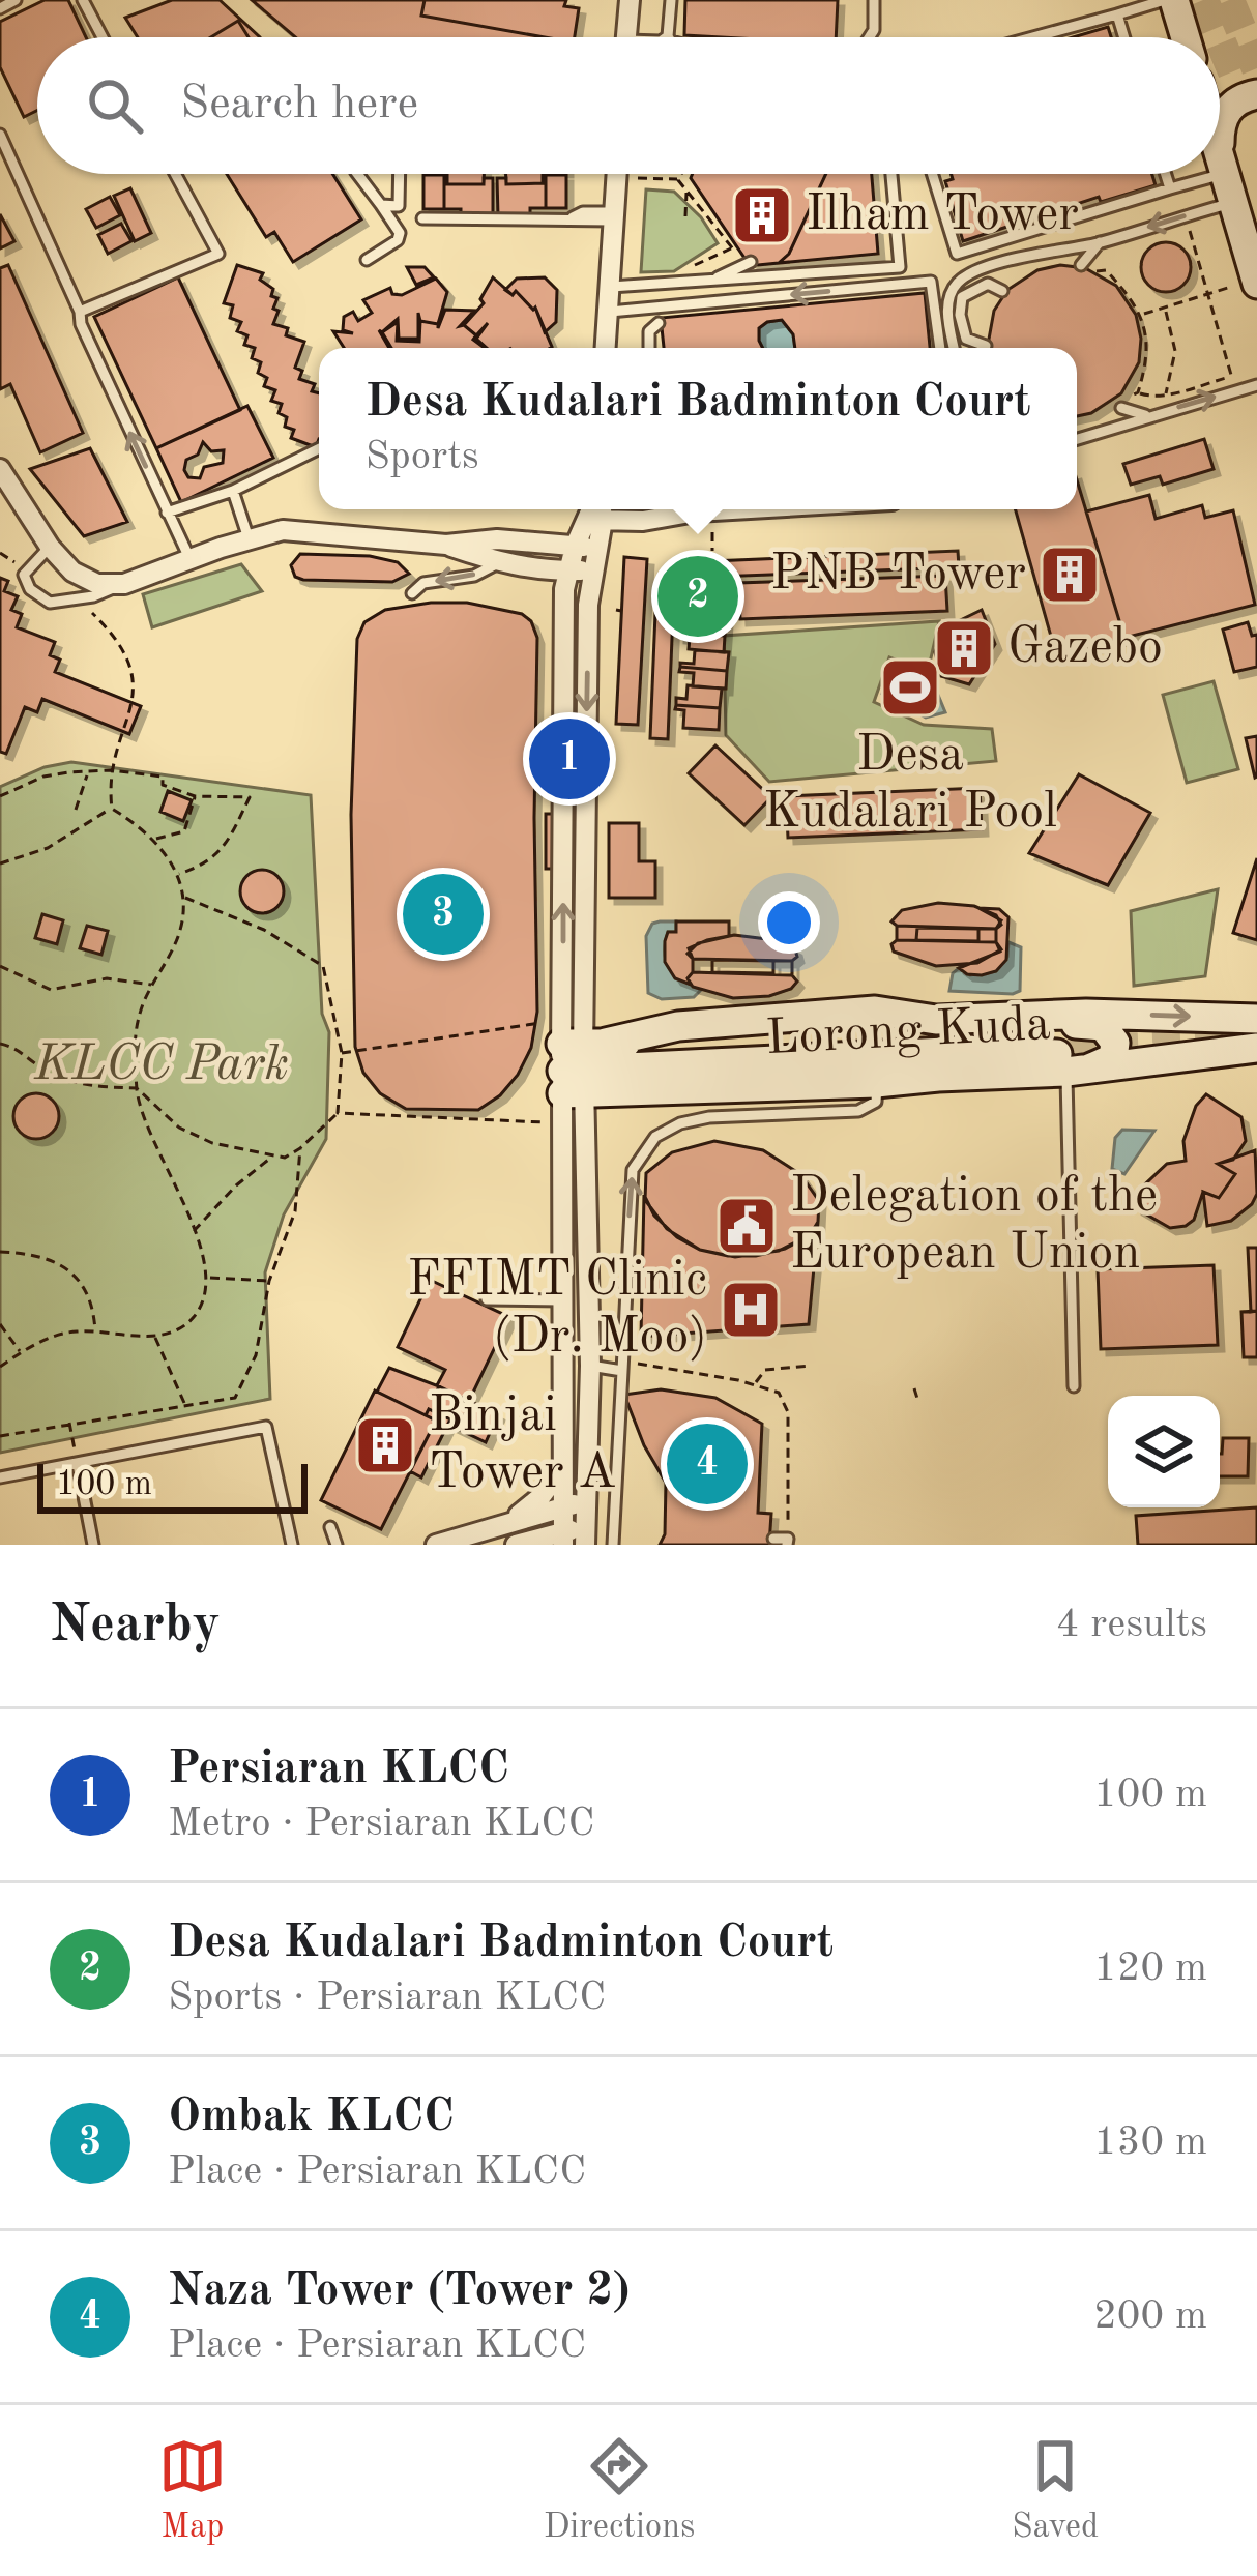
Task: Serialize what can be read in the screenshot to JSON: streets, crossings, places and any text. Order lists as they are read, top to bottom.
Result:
{
  "streets": {
    "street": ["Lorong Kuda"]
  },
  "parks": ["KLCC Park"],
  "places": {
    "building": [
      "Ilham Tower",
      "PNB Tower",
      "Gazebo",
      "Binjai Tower A"
    ],
    "sports": ["Desa Kudalari Pool"],
    "public building": ["Delegation of the European Union"],
    "hospital": ["FFIMT Clinic (Dr. Moo)"]
  },
  "scale_bar": "100 m",
  "page": {
    "search": "Search here",
    "popup": ["Desa Kudalari Badminton Court", "Sports"],
    "pins": [
      "2",
      "1",
      "3",
      "4"
    ],
    "scale": "100 m",
    "heading": ["Nearby", "4 results"],
    "list": [
      {
        "mark": "1",
        "name": "Persiaran KLCC",
        "note": "Metro · Persiaran KLCC",
        "value": "100 m"
      },
      {
        "mark": "2",
        "name": "Desa Kudalari Badminton Court",
        "note": "Sports · Persiaran KLCC",
        "value": "120 m"
      },
      {
        "mark": "3",
        "name": "Ombak KLCC",
        "note": "Place · Persiaran KLCC",
        "value": "130 m"
      },
      {
        "mark": "4",
        "name": "Naza Tower (Tower 2)",
        "note": "Place · Persiaran KLCC",
        "value": "200 m"
      }
    ],
    "nav": ["Map", "Directions", "Saved"]
  }
}
